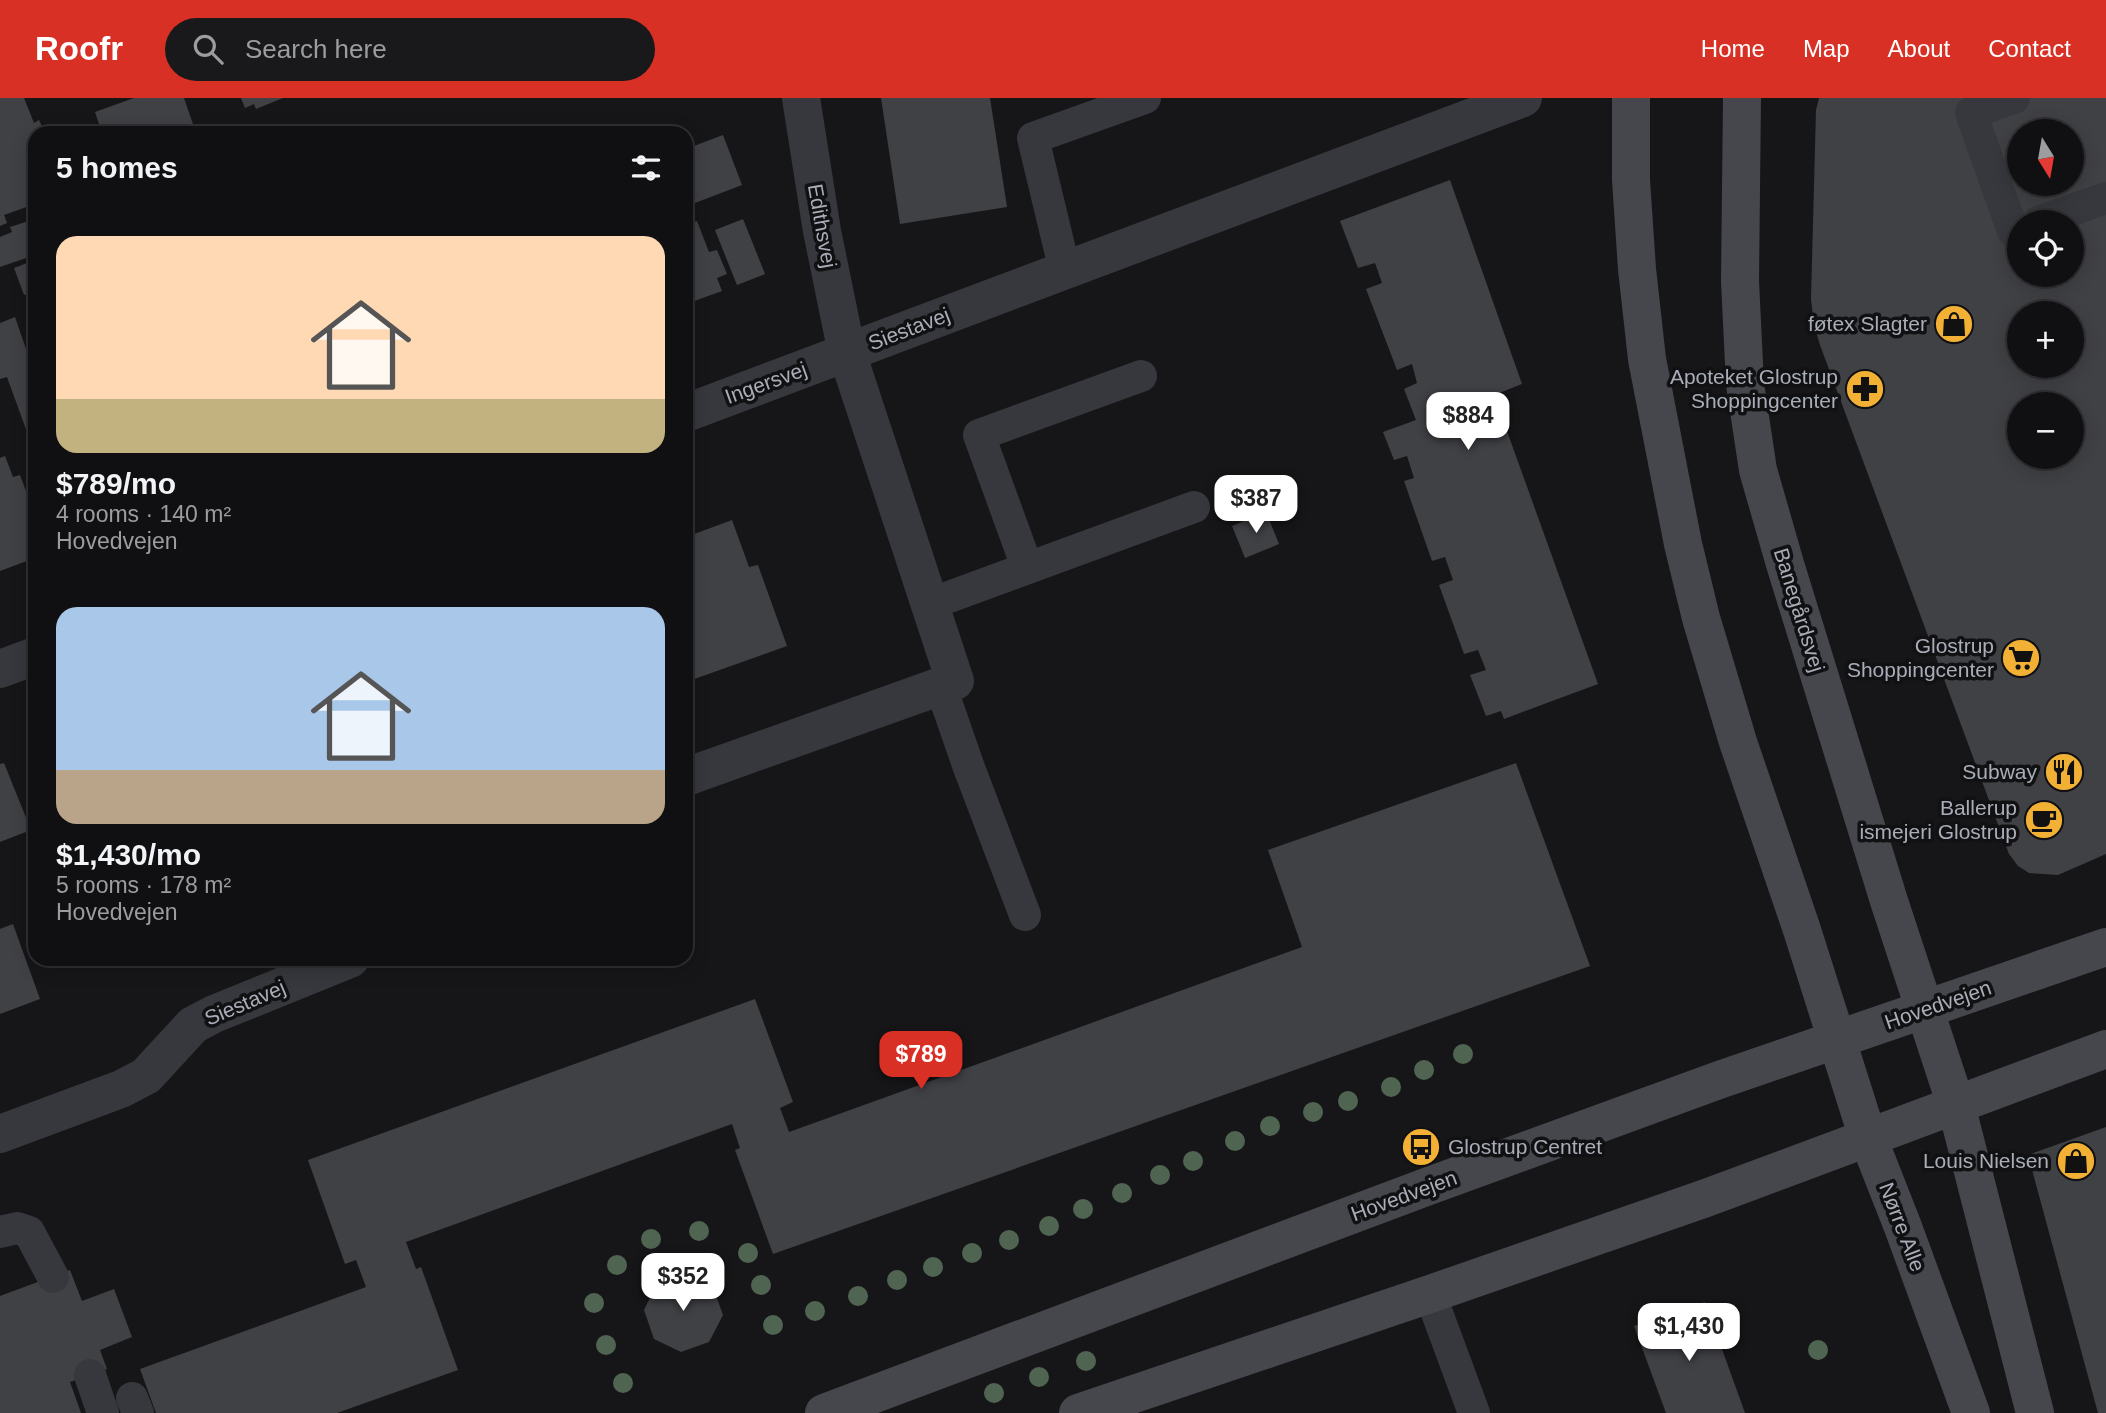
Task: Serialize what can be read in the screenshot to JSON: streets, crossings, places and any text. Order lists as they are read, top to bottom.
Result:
{
  "streets": {
    "street": [
      "Edithsvej",
      "Siestavej",
      "Ingersvej",
      "Banegårdsvej",
      "Hovedvejen",
      "Nørre Alle"
    ]
  },
  "crossings": [
    ["Edithsvej", "Siestavej"],
    ["Edithsvej", "Ingersvej"],
    ["Siestavej", "Ingersvej"],
    ["Banegårdsvej", "Hovedvejen"],
    ["Hovedvejen", "Nørre Alle"]
  ],
  "places": {
    "shop": ["føtex Slagter", "Louis Nielsen"],
    "pharmacy": ["Apoteket Glostrup Shoppingcenter"],
    "supermarket": ["Glostrup Shoppingcenter"],
    "restaurant": ["Subway"],
    "cafe": ["Ballerup ismejeri Glostrup"],
    "bus stop": ["Glostrup Centret"]
  },
  "north": "bottom",
  "page": {
    "header": "Roofr",
    "search": "Search here",
    "nav": [
      "Home",
      "Map",
      "About",
      "Contact"
    ],
    "map_buttons": ["+", "−"],
    "heading": "5 homes",
    "list": [
      {
        "name": "$789/mo",
        "note": "4 rooms · 140 m² · Hovedvejen"
      },
      {
        "name": "$1,430/mo",
        "note": "5 rooms · 178 m² · Hovedvejen"
      }
    ],
    "price": [
      "$884",
      "$387",
      "$789",
      "$352",
      "$1,430"
    ]
  }
}
